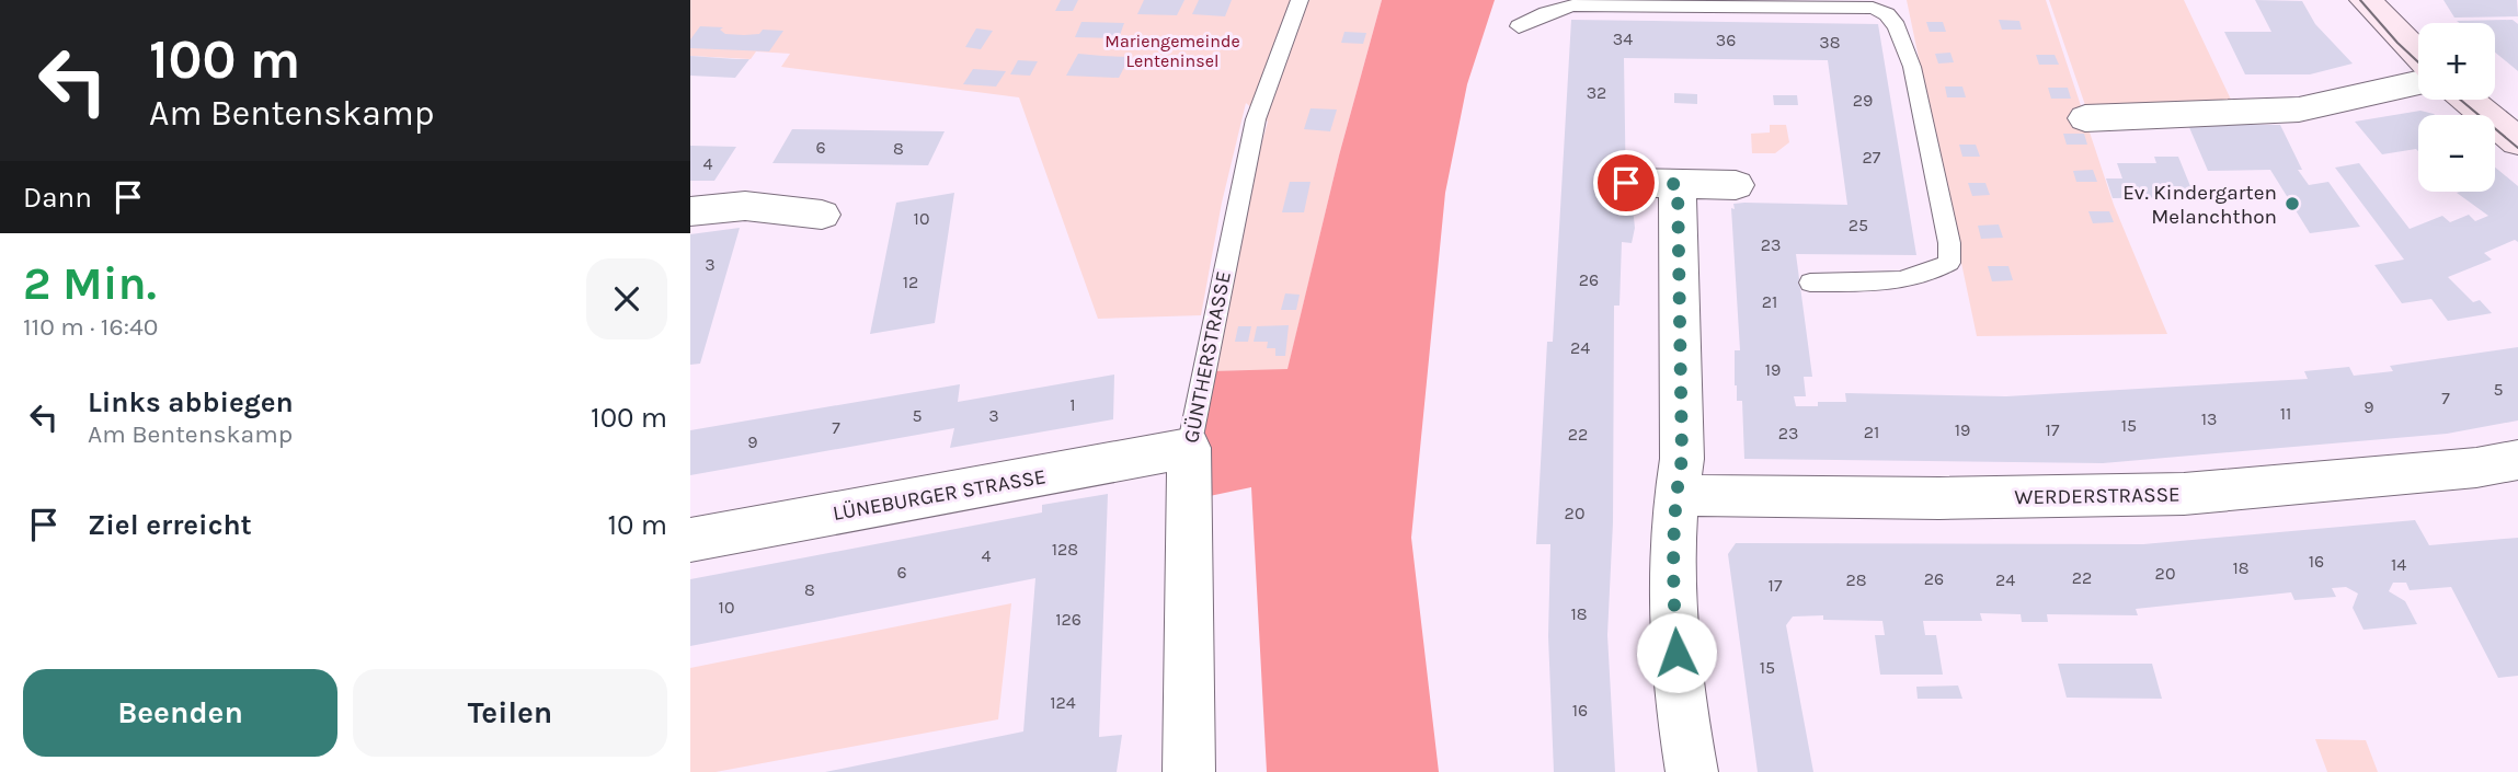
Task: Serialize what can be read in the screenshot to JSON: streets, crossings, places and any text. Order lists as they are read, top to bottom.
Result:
{
  "streets": {
    "street": ["GÜNTHERSTRASSE", "LÜNEBURGER STRASSE", "WERDERSTRASSE"]
  },
  "crossings": [
    ["GÜNTHERSTRASSE", "LÜNEBURGER STRASSE"]
  ],
  "parks": ["Mariengemeinde Lenteninsel"],
  "places": ["Ev. Kindergarten Melanchthon"],
  "house_numbers": [
    "34",
    "36",
    "38",
    "32",
    "29",
    "6",
    "8",
    "27",
    "4",
    "10",
    "25",
    "23",
    "3",
    "26",
    "12",
    "21",
    "24",
    "19",
    "5",
    "7",
    "1",
    "9",
    "11",
    "5",
    "3",
    "13",
    "15",
    "7",
    "19",
    "17",
    "21",
    "23",
    "22",
    "9",
    "20",
    "128",
    "4",
    "16",
    "14",
    "18",
    "6",
    "20",
    "22",
    "26",
    "28",
    "24",
    "17",
    "8",
    "10",
    "18",
    "126",
    "15",
    "124",
    "16"
  ],
  "page": {
    "turn": ["100 m", "Am Bentenskamp"],
    "map_buttons": ["+", "−"],
    "then": "Dann",
    "heading": ["2 Min.", "110 m · 16:40"],
    "list": [
      {
        "name": "Links abbiegen",
        "note": "Am Bentenskamp",
        "value": "100 m"
      },
      {
        "name": "Ziel erreicht",
        "value": "10 m"
      }
    ],
    "buttons": ["Beenden", "Teilen"]
  }
}
